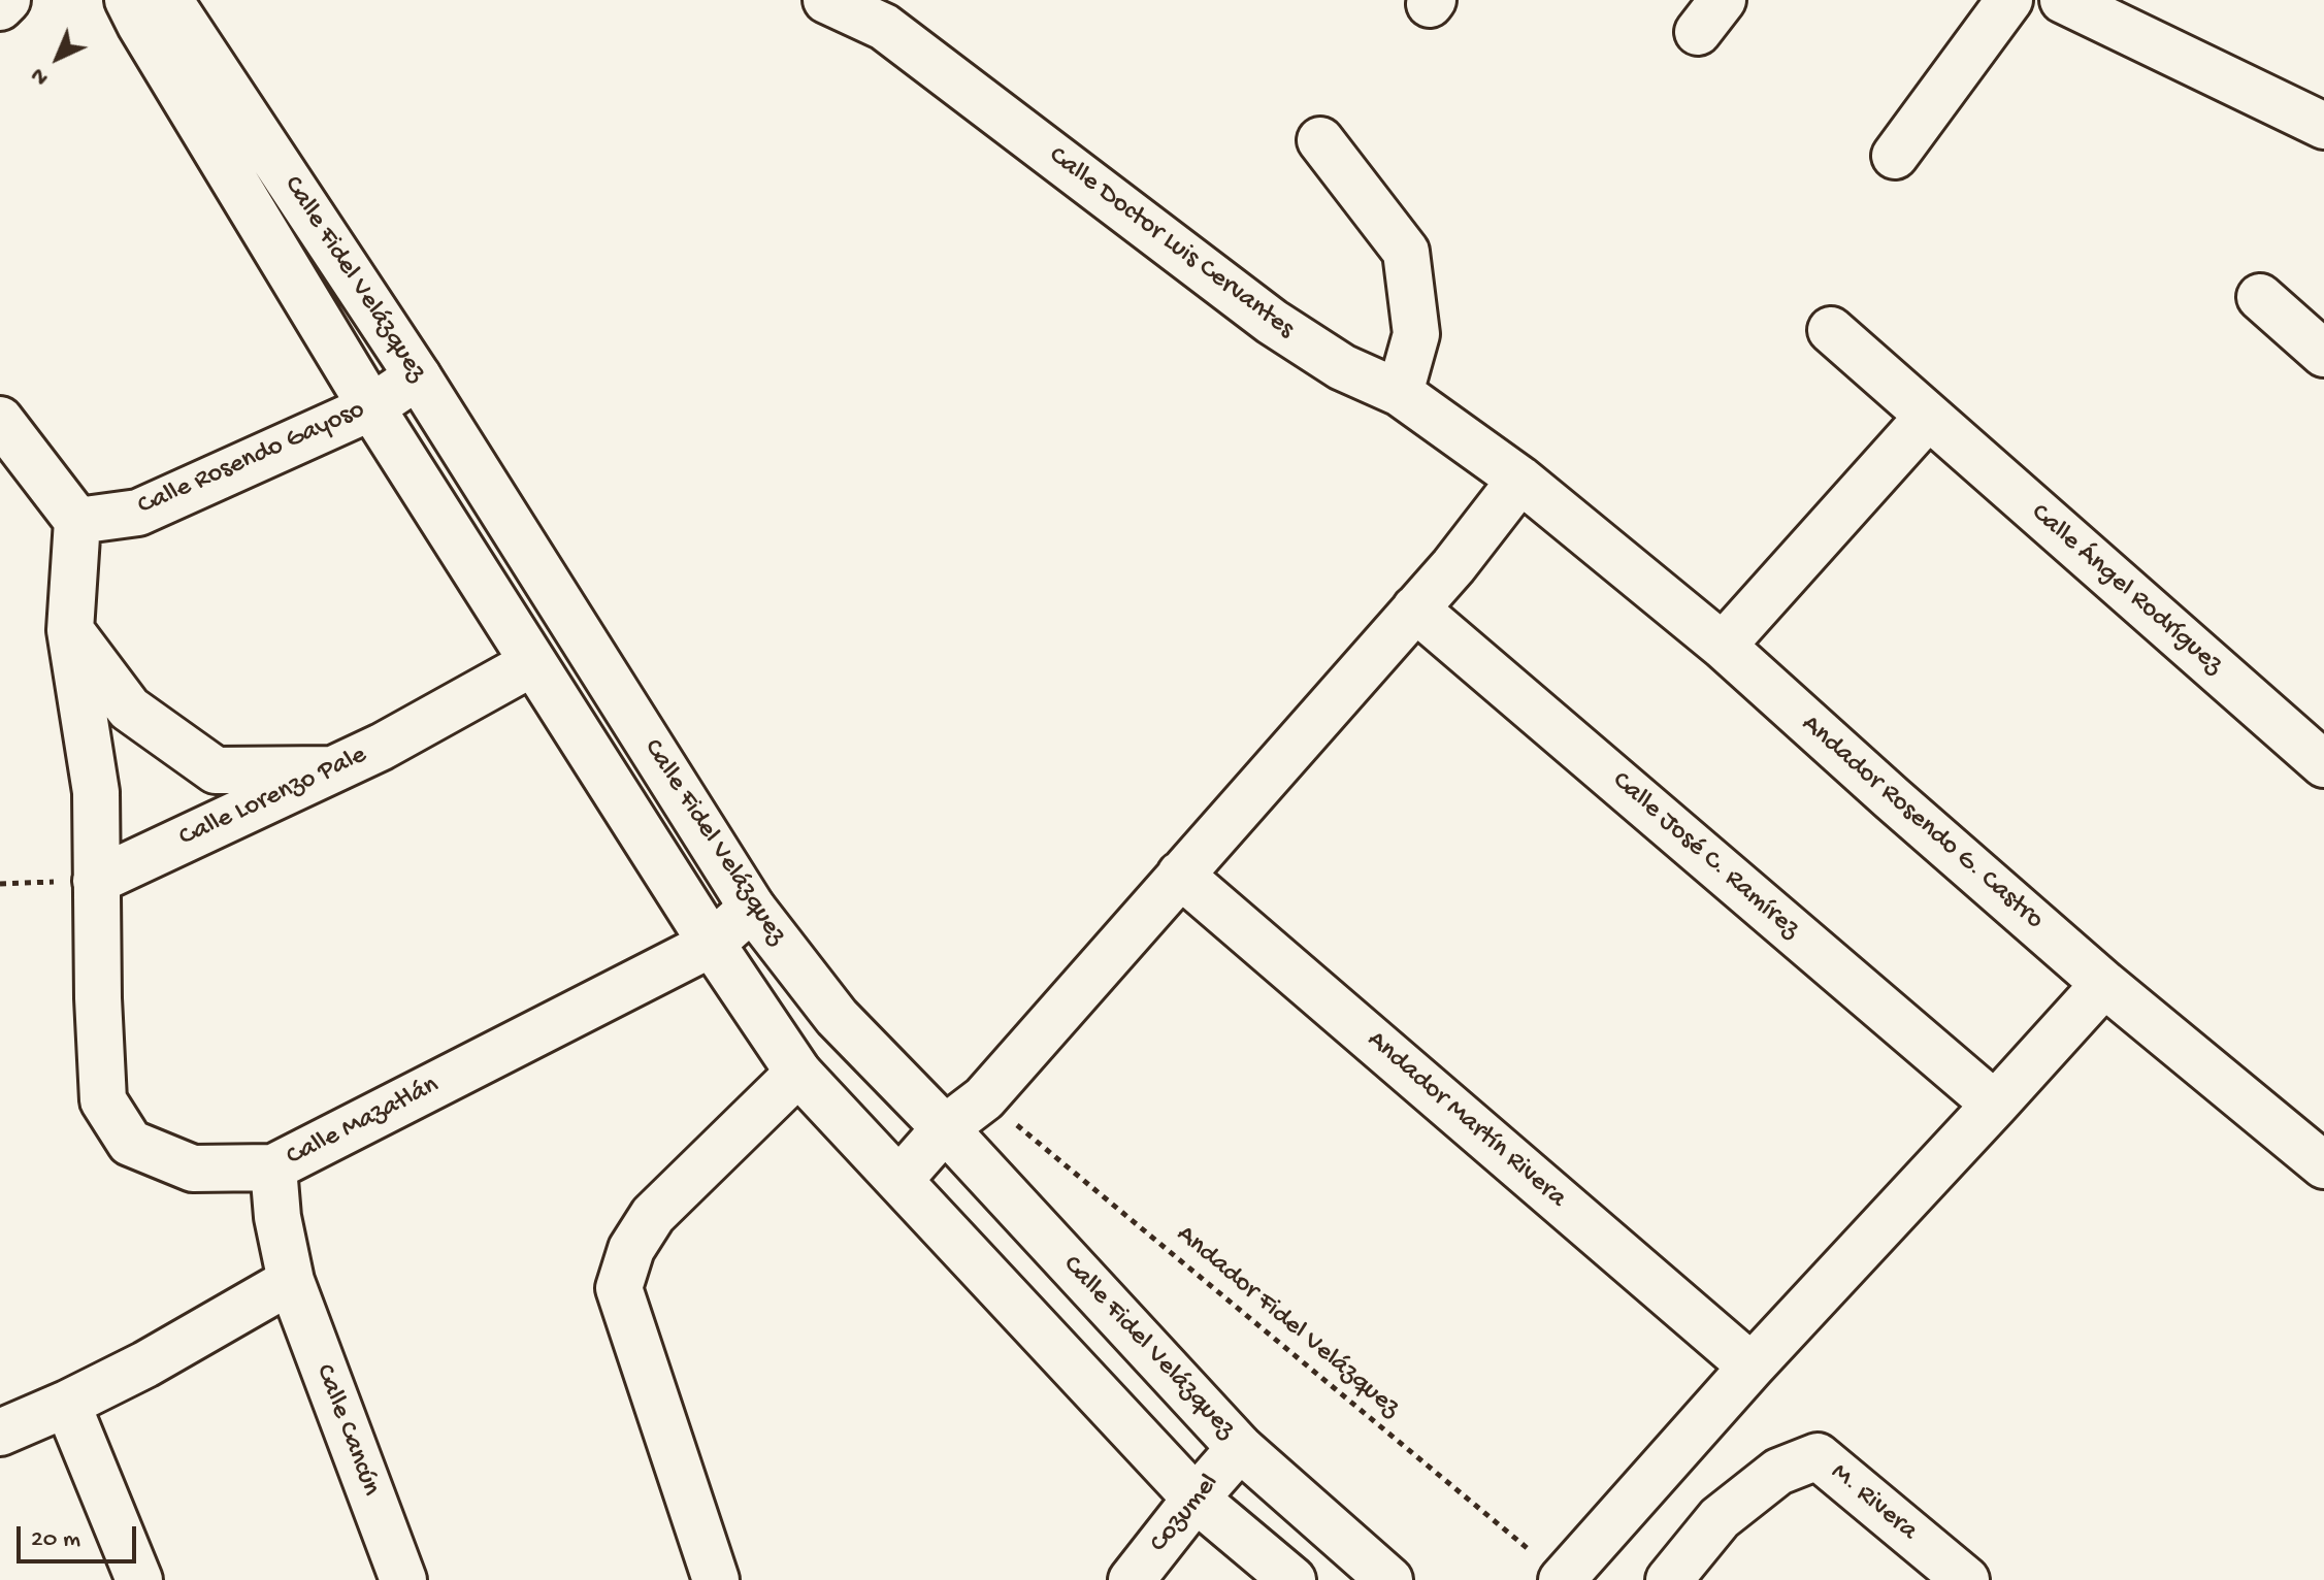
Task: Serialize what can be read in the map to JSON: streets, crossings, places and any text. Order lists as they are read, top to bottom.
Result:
{
  "streets": {
    "street": [
      "Calle Doctor Luis Cervantes",
      "Calle Fidel Velázquez",
      "Calle Rosendo Gayoso",
      "Calle Ángel Rodríguez",
      "Calle Lorenzo Pale",
      "Andador Rosendo G. Castro",
      "Calle José C. Ramírez",
      "Andador Martín Rivera",
      "Calle Mazatlán",
      "Calle Cancún",
      "M. Rivera",
      "Cozumel"
    ],
    "path": ["Andador Fidel Velázquez"]
  },
  "crossings": [
    ["Calle Doctor Luis Cervantes", "Andador Rosendo G. Castro"],
    ["Calle Fidel Velázquez", "Calle Rosendo Gayoso"],
    ["Calle Fidel Velázquez", "Calle Lorenzo Pale"],
    ["Calle Fidel Velázquez", "Calle Mazatlán"],
    ["Calle Fidel Velázquez", "Cozumel"],
    ["Calle Mazatlán", "Calle Cancún"]
  ],
  "scale_bar": "20 m",
  "north": "bottom left"
}
